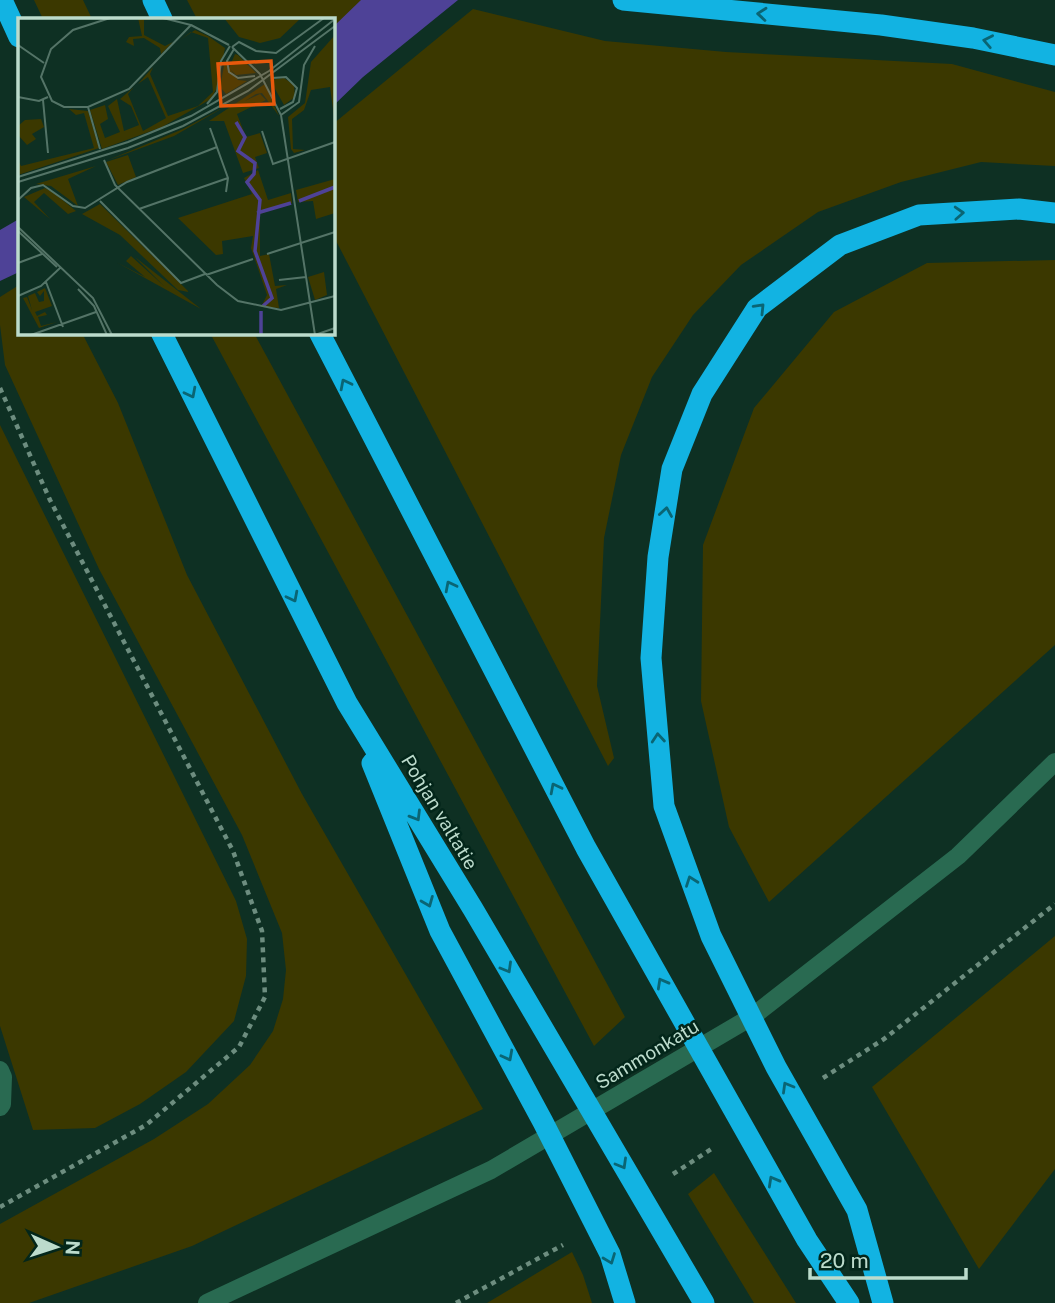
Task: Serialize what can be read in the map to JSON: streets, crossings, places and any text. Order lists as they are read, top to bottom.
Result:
{
  "streets": {
    "highway": ["Pohjan valtatie"],
    "main road": ["Sammonkatu"]
  },
  "scale_bar": "20 m",
  "north": "right"
}
